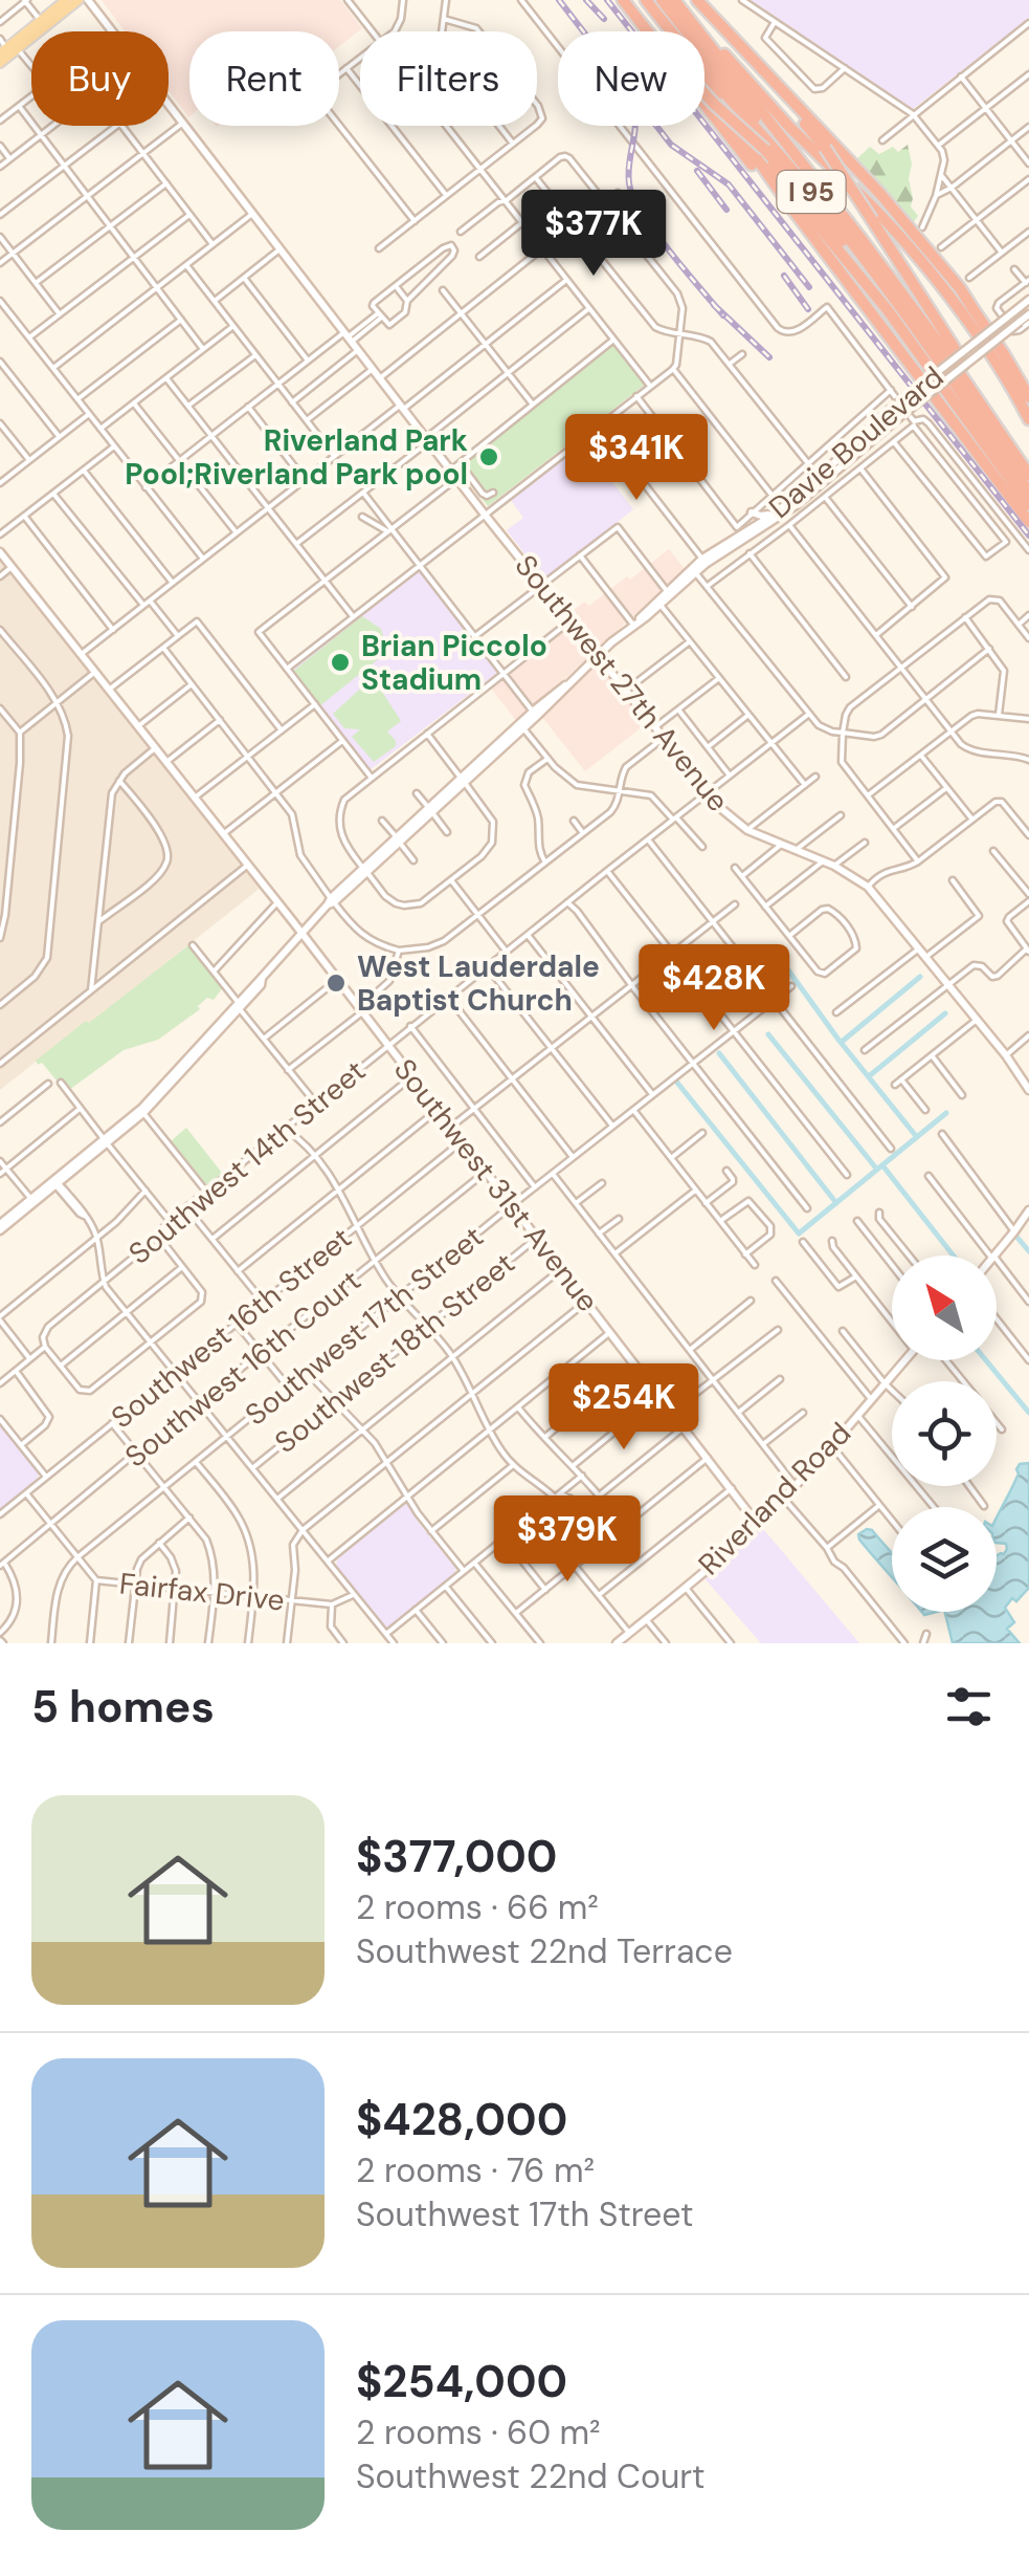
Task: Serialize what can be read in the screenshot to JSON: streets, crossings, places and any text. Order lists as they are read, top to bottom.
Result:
{
  "streets": {
    "highway": ["I 95"],
    "main road": [
      "Davie Boulevard",
      "Southwest 27th Avenue",
      "Southwest 31st Avenue",
      "Riverland Road"
    ],
    "street": [
      "Southwest 14th Street",
      "Southwest 17th Street",
      "Southwest 16th Street",
      "Southwest 18th Street",
      "Southwest 16th Court",
      "Fairfax Drive"
    ]
  },
  "crossings": [
    ["I 95", "Davie Boulevard"],
    ["Davie Boulevard", "Southwest 27th Avenue"],
    ["Davie Boulevard", "Southwest 31st Avenue"],
    ["Southwest 27th Avenue", "Southwest 14th Street"],
    ["Southwest 14th Street", "Southwest 31st Avenue"],
    ["Southwest 31st Avenue", "Southwest 17th Street"],
    ["Southwest 31st Avenue", "Southwest 16th Street"],
    ["Southwest 31st Avenue", "Southwest 18th Street"],
    ["Southwest 31st Avenue", "Southwest 16th Court"],
    ["Southwest 31st Avenue", "Riverland Road"],
    ["Southwest 17th Street", "Fairfax Drive"],
    ["Southwest 16th Street", "Fairfax Drive"],
    ["Southwest 16th Court", "Fairfax Drive"]
  ],
  "places": ["Riverland Park Pool;Riverland Park pool", "Brian Piccolo Stadium", "West Lauderdale Baptist Church"],
  "north": "top left",
  "page": {
    "chip": [
      "Buy",
      "Rent",
      "Filters",
      "New"
    ],
    "price": [
      "$377K",
      "$341K",
      "$428K",
      "$254K",
      "$379K"
    ],
    "heading": "5 homes",
    "list": [
      {
        "name": "$377,000",
        "note": "2 rooms · 66 m² · Southwest 22nd Terrace"
      },
      {
        "name": "$428,000",
        "note": "2 rooms · 76 m² · Southwest 17th Street"
      },
      {
        "name": "$254,000",
        "note": "2 rooms · 60 m² · Southwest 22nd Court"
      }
    ]
  }
}
